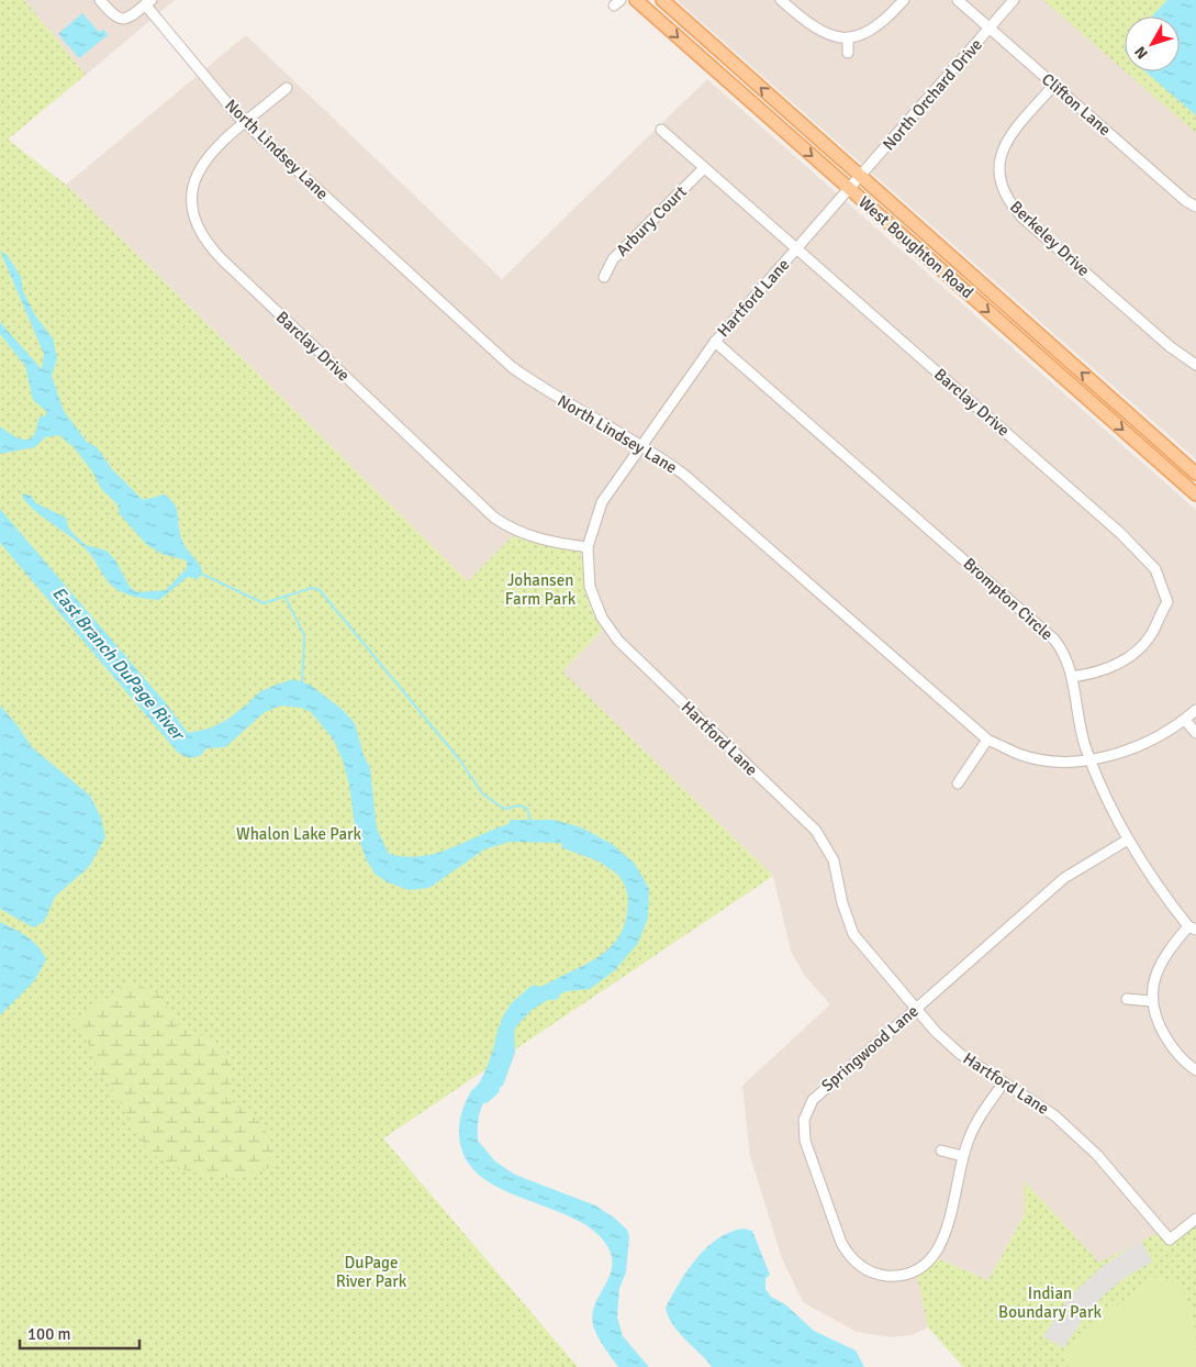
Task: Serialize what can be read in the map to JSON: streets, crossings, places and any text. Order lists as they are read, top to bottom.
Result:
{
  "streets": {
    "main road": ["West Boughton Road"],
    "street": [
      "North Orchard Drive",
      "Clifton Lane",
      "North Lindsey Lane",
      "Arbury Court",
      "Berkeley Drive",
      "Hartford Lane",
      "Barclay Drive",
      "Brompton Circle",
      "Springwood Lane"
    ]
  },
  "crossings": [
    ["North Orchard Drive", "Clifton Lane"],
    ["North Orchard Drive", "West Boughton Road"],
    ["North Orchard Drive", "Hartford Lane"],
    ["Clifton Lane", "Berkeley Drive"],
    ["North Lindsey Lane", "Hartford Lane"],
    ["North Lindsey Lane", "Barclay Drive"],
    ["North Lindsey Lane", "Brompton Circle"],
    ["Arbury Court", "Barclay Drive"],
    ["West Boughton Road", "Hartford Lane"],
    ["Hartford Lane", "Barclay Drive"],
    ["Hartford Lane", "Brompton Circle"],
    ["Hartford Lane", "Springwood Lane"],
    ["Barclay Drive", "Brompton Circle"],
    ["Brompton Circle", "Springwood Lane"]
  ],
  "water": ["East Branch DuPage River"],
  "parks": [
    "Johansen Farm Park",
    "Whalon Lake Park",
    "DuPage River Park",
    "Indian Boundary Park"
  ],
  "scale_bar": "100 m",
  "north": "bottom left"
}
